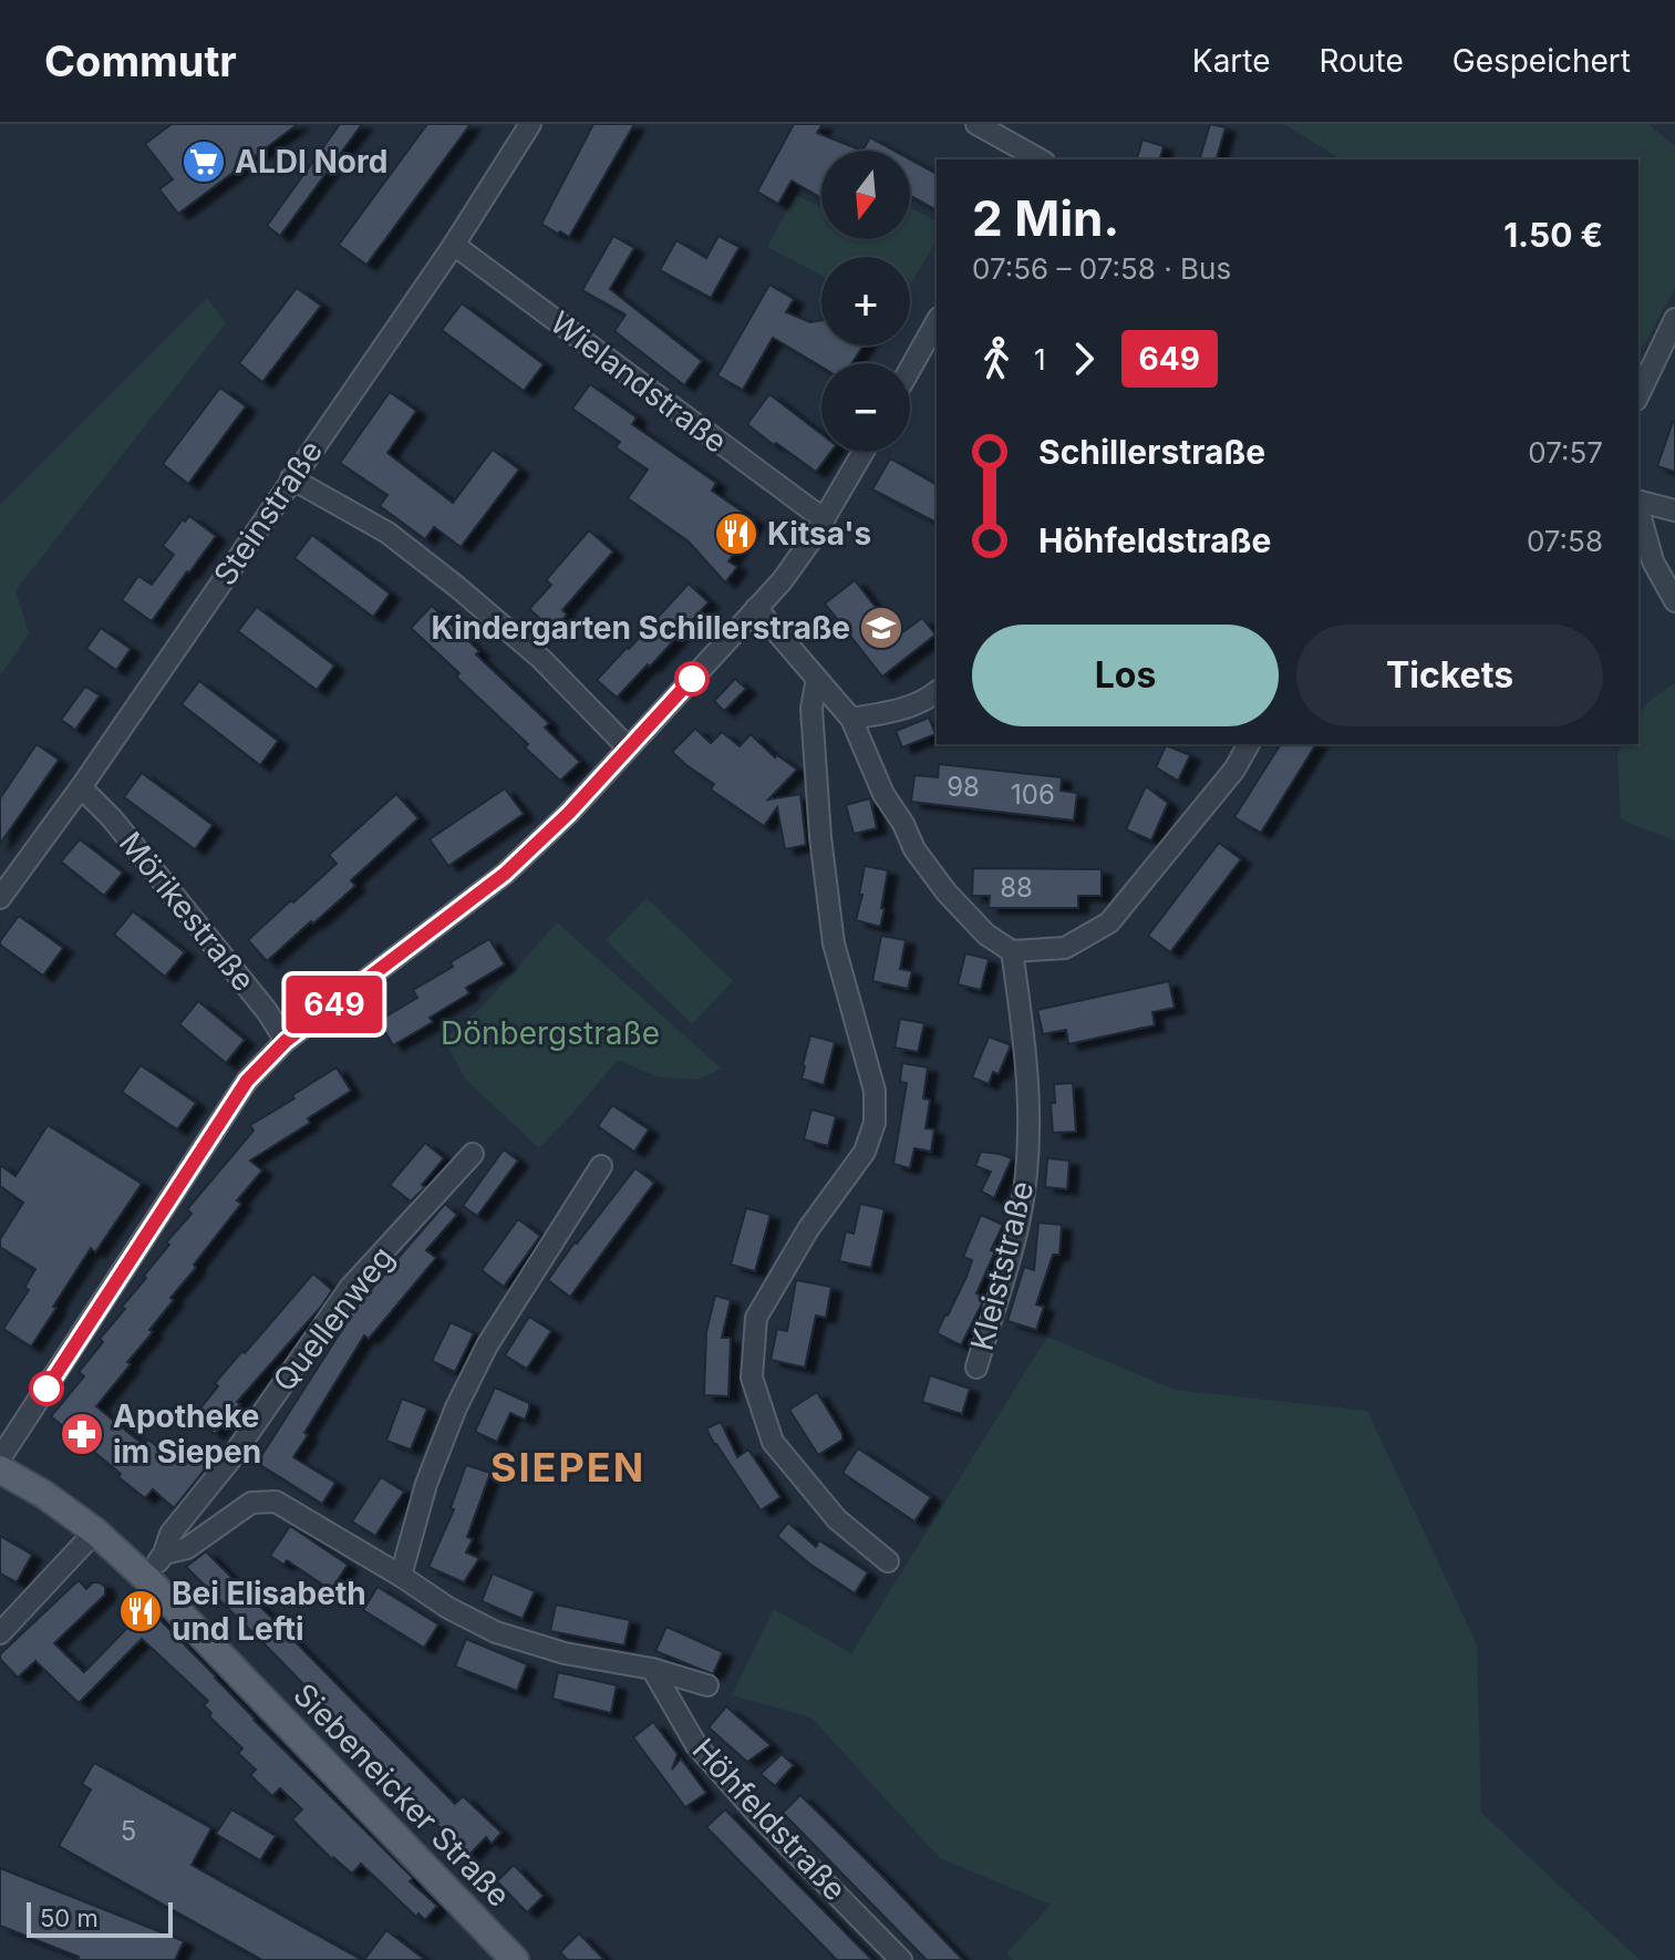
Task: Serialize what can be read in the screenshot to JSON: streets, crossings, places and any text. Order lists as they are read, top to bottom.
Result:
{
  "streets": {
    "main road": ["Siebeneicker Straße"],
    "street": [
      "Wielandstraße",
      "Steinstraße",
      "Mörikestraße",
      "Kleiststraße",
      "Quellenweg",
      "Höhfeldstraße"
    ]
  },
  "crossings": [
    ["Wielandstraße", "Steinstraße"],
    ["Steinstraße", "Mörikestraße"],
    ["Quellenweg", "Höhfeldstraße"]
  ],
  "districts": ["SIEPEN"],
  "parks": ["Dönbergstraße"],
  "places": {
    "supermarket": ["ALDI Nord"],
    "restaurant": ["Kitsa's", "Bei Elisabeth und Lefti"],
    "school or university": ["Kindergarten Schillerstraße"],
    "pharmacy": ["Apotheke im Siepen"]
  },
  "lines": ["bus line 649"],
  "house_numbers": [
    "98",
    "106",
    "88",
    "5"
  ],
  "scale_bar": "50 m",
  "north": "bottom",
  "page": {
    "header": "Commutr",
    "nav": ["Karte", "Route", "Gespeichert"],
    "on_map": "649",
    "map_buttons": ["+", "−"],
    "heading": ["2 Min.", "07:56 – 07:58 · Bus", "1.50 €"],
    "legs": ["1", "649"],
    "list": [
      {
        "name": "Schillerstraße",
        "value": "07:57"
      },
      {
        "name": "Höhfeldstraße",
        "value": "07:58"
      }
    ],
    "buttons": ["Los", "Tickets"],
    "scale": "50 m"
  }
}
